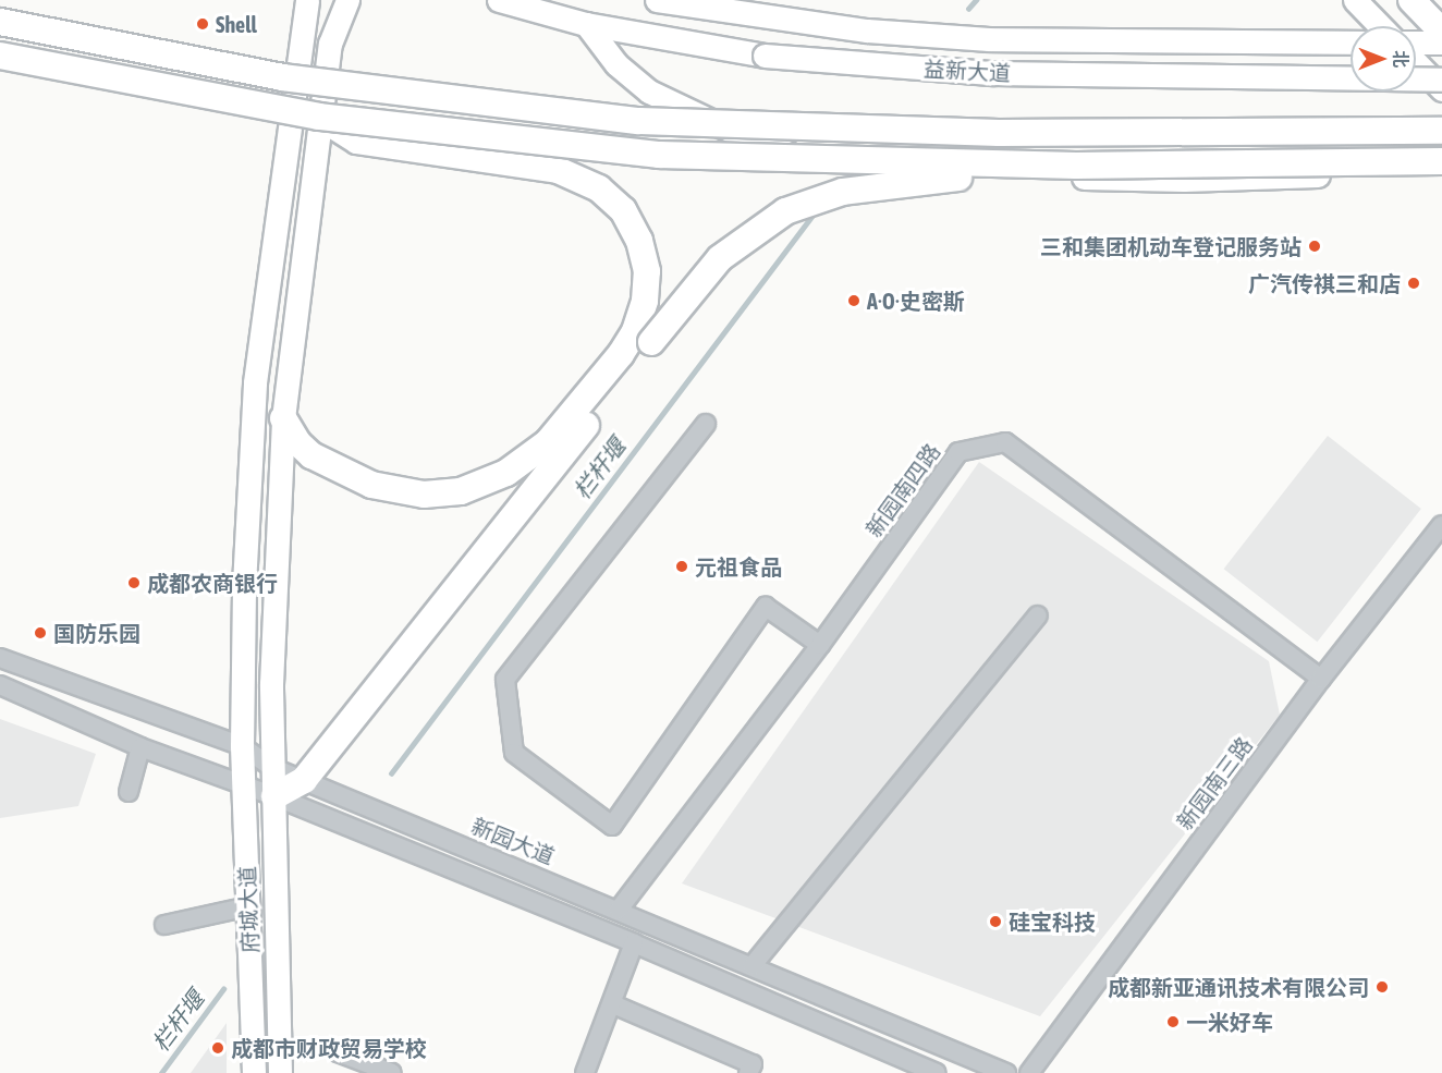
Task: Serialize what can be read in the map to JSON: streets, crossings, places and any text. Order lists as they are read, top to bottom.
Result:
{
  "streets": {
    "main road": ["益新大道", "府城大道"],
    "street": ["新园南四路", "新园南三路", "新园大道"]
  },
  "crossings": [
    ["新园南四路", "新园南三路"],
    ["新园南四路", "新园大道"],
    ["新园大道", "府城大道"]
  ],
  "water": ["栏杆堰"],
  "places": [
    "Shell",
    "三和集团机动车登记服务站",
    "广汽传祺三和店",
    "A·O·史密斯",
    "元祖食品",
    "成都农商银行",
    "国防乐园",
    "硅宝科技",
    "成都新亚通讯技术有限公司",
    "一米好车",
    "成都市财政贸易学校"
  ],
  "north": "right"
}
